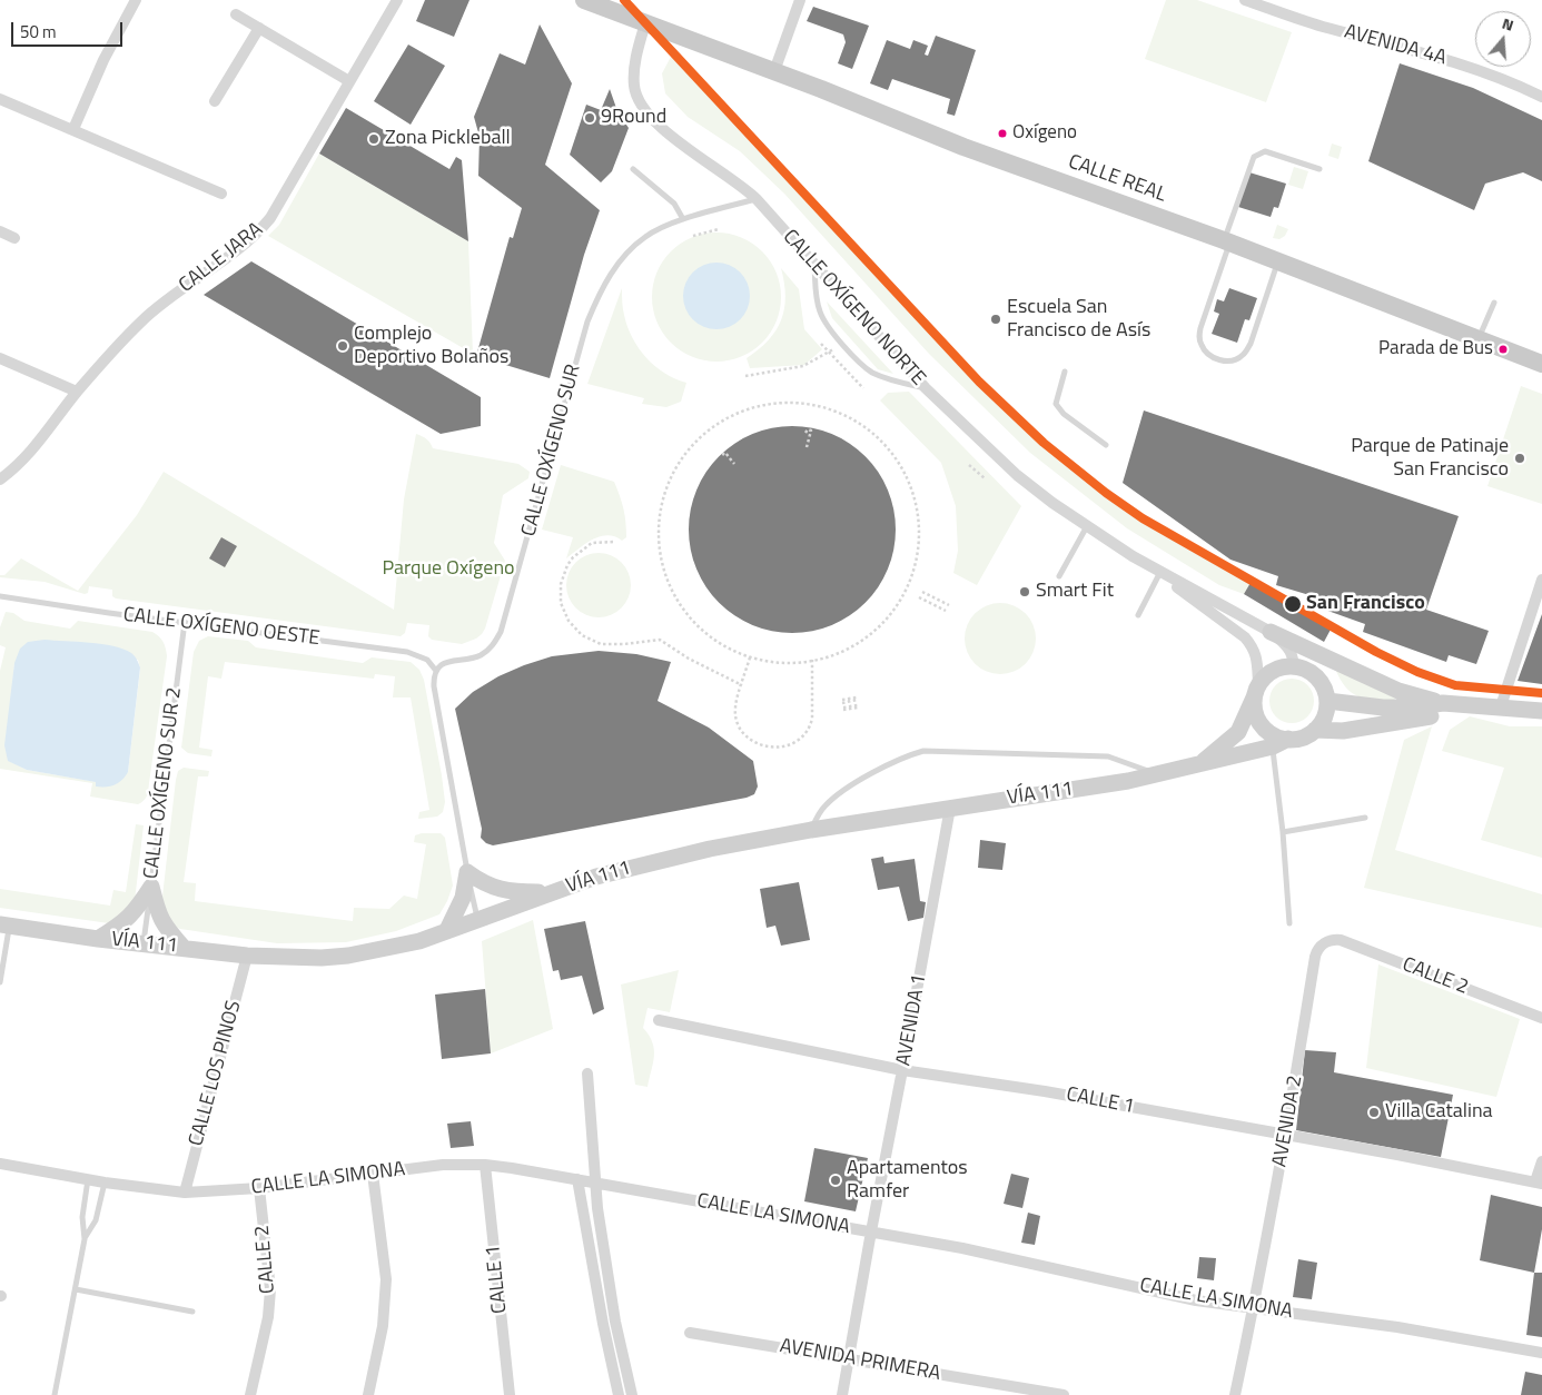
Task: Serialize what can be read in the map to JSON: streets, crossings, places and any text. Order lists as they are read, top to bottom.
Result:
{
  "streets": {
    "main road": ["CALLE REAL", "VÍA 111"],
    "street": [
      "AVENIDA 4A",
      "CALLE JARA",
      "CALLE OXÍGENO NORTE",
      "CALLE 2",
      "AVENIDA 1",
      "CALLE LOS PINOS",
      "CALLE 1",
      "AVENIDA 2",
      "CALLE LA SIMONA",
      "AVENIDA PRIMERA"
    ],
    "lane": ["CALLE OXÍGENO SUR", "CALLE OXÍGENO OESTE", "CALLE OXÍGENO SUR 2"]
  },
  "crossings": [
    ["CALLE REAL", "CALLE OXÍGENO NORTE"],
    ["CALLE OXÍGENO NORTE", "CALLE OXÍGENO SUR"],
    ["CALLE OXÍGENO NORTE", "VÍA 111"],
    ["CALLE OXÍGENO SUR", "CALLE OXÍGENO OESTE"],
    ["CALLE OXÍGENO OESTE", "CALLE OXÍGENO SUR 2"],
    ["CALLE OXÍGENO SUR 2", "VÍA 111"],
    ["VÍA 111", "AVENIDA 1"],
    ["VÍA 111", "CALLE LOS PINOS"],
    ["CALLE 2", "AVENIDA 2"],
    ["CALLE 2", "CALLE LA SIMONA"],
    ["AVENIDA 1", "CALLE 1"],
    ["AVENIDA 1", "CALLE LA SIMONA"],
    ["AVENIDA 1", "AVENIDA PRIMERA"],
    ["CALLE LOS PINOS", "CALLE LA SIMONA"],
    ["CALLE 1", "AVENIDA 2"],
    ["CALLE 1", "CALLE LA SIMONA"],
    ["AVENIDA 2", "CALLE LA SIMONA"]
  ],
  "parks": ["Parque Oxígeno"],
  "places": [
    "9Round",
    "Oxígeno",
    "Zona Pickleball",
    "Escuela San Francisco de Asís",
    "Complejo Deportivo Bolaños",
    "Parada de Bus",
    "Parque de Patinaje San Francisco",
    "Smart Fit",
    "San Francisco",
    "Villa Catalina",
    "Apartamentos Ramfer"
  ],
  "scale_bar": "50 m",
  "north": "top"
}
